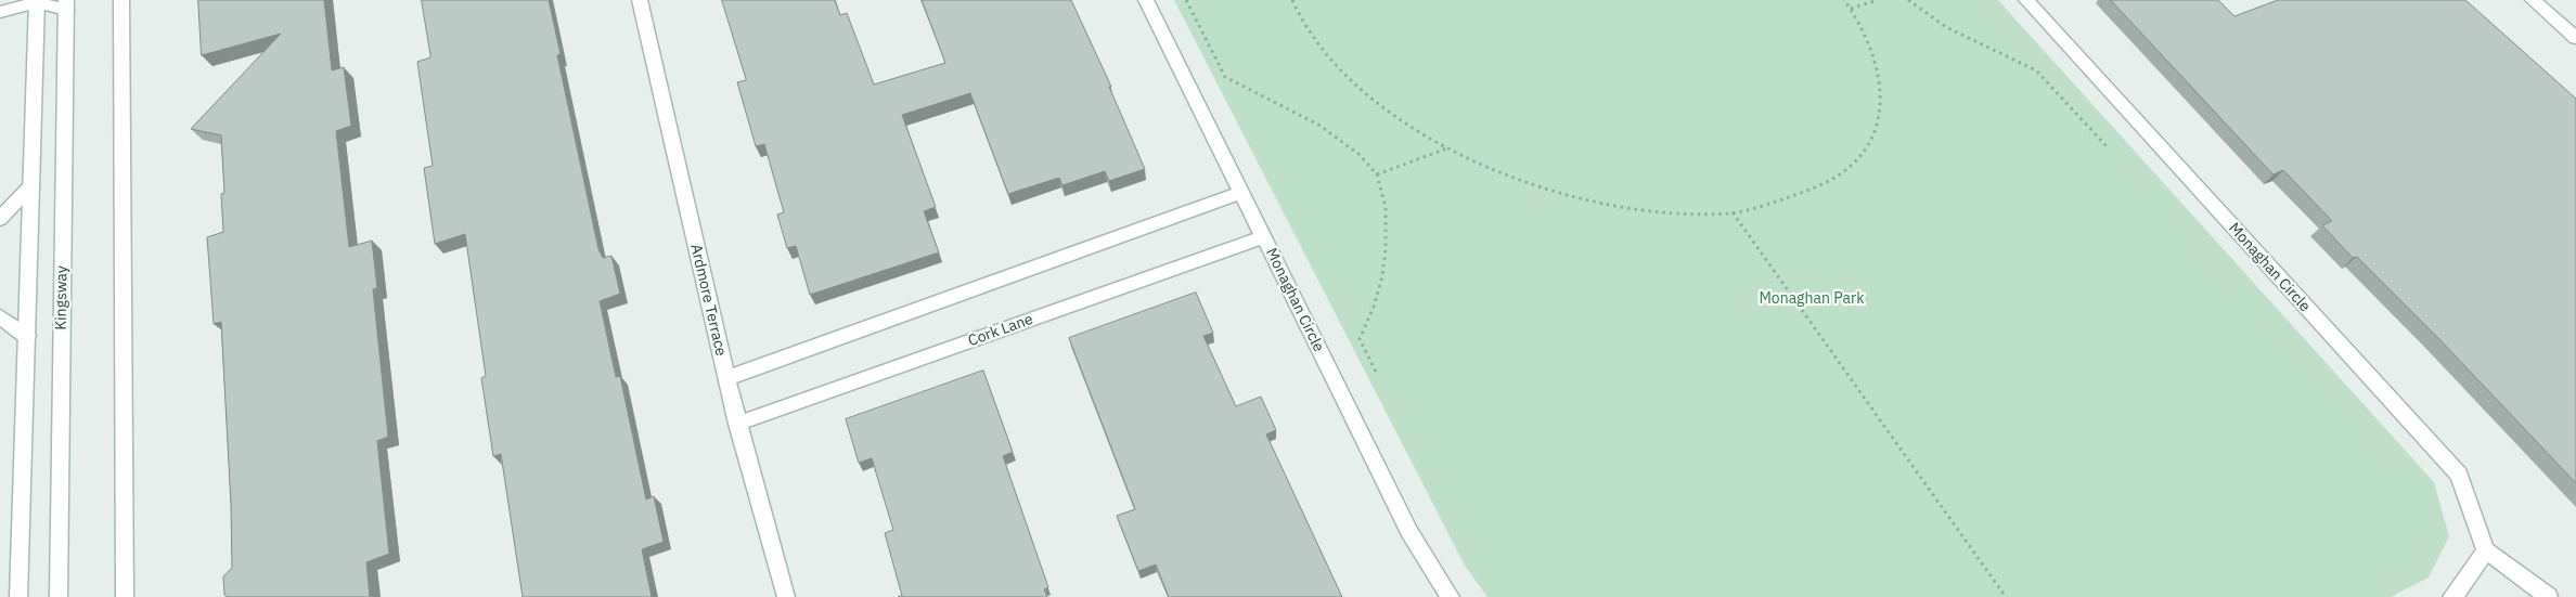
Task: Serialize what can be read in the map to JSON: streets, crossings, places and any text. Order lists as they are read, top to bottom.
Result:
{
  "streets": {
    "street": [
      "Monaghan Circle",
      "Kingsway",
      "Ardmore Terrace",
      "Cork Lane"
    ]
  },
  "crossings": [
    ["Monaghan Circle", "Cork Lane"],
    ["Ardmore Terrace", "Cork Lane"]
  ],
  "parks": ["Monaghan Park"]
}
